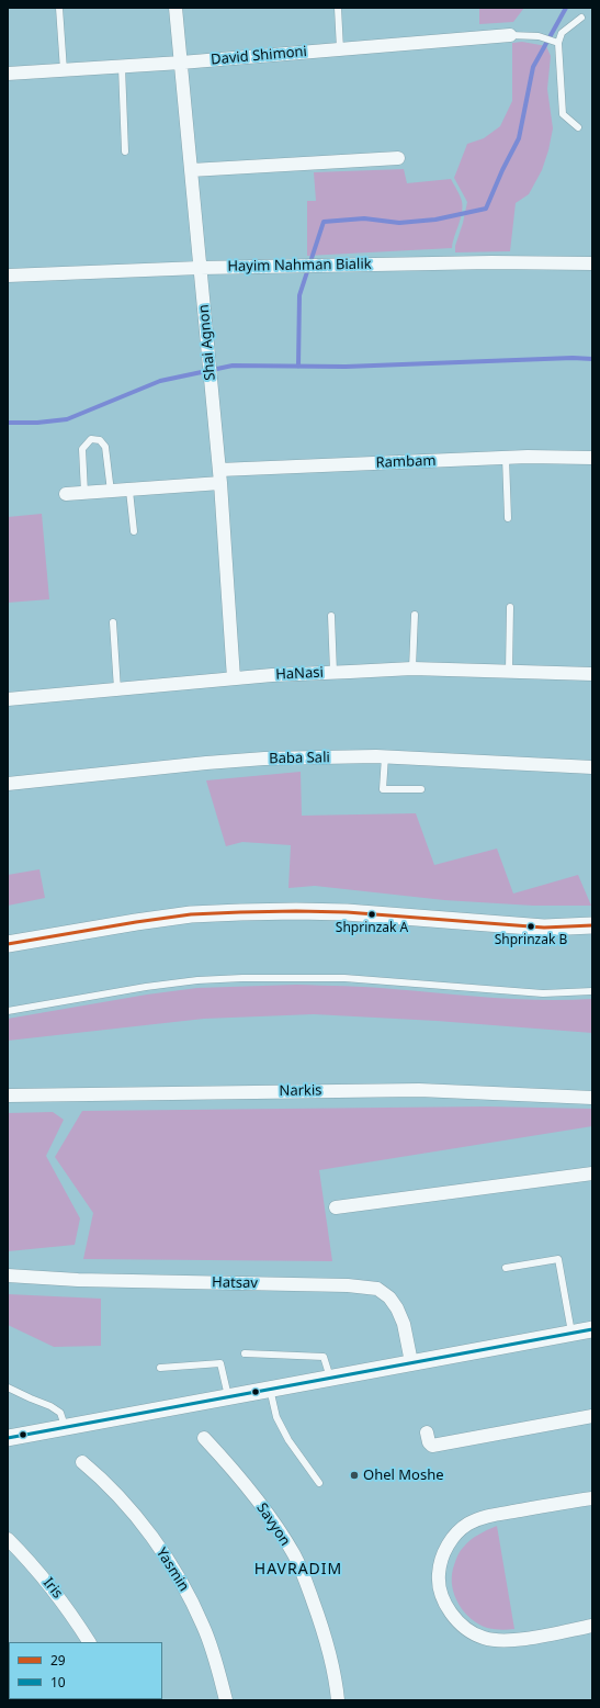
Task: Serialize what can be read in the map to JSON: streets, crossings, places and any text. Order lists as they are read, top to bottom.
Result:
{
  "streets": {
    "street": [
      "David Shimoni",
      "Hayim Nahman Bialik",
      "Shai Agnon",
      "Rambam",
      "HaNasi",
      "Baba Sali",
      "Narkis",
      "Hatsav",
      "Savyon",
      "Yasmin",
      "Iris"
    ]
  },
  "crossings": [
    ["David Shimoni", "Shai Agnon"],
    ["Hayim Nahman Bialik", "Shai Agnon"],
    ["Shai Agnon", "Rambam"],
    ["Shai Agnon", "HaNasi"]
  ],
  "districts": ["HAVRADIM"],
  "places": ["Shprinzak A", "Shprinzak B", "Ohel Moshe"],
  "lines": ["transit line 29", "transit line 10"],
  "legend": ["29", "10"]
}
